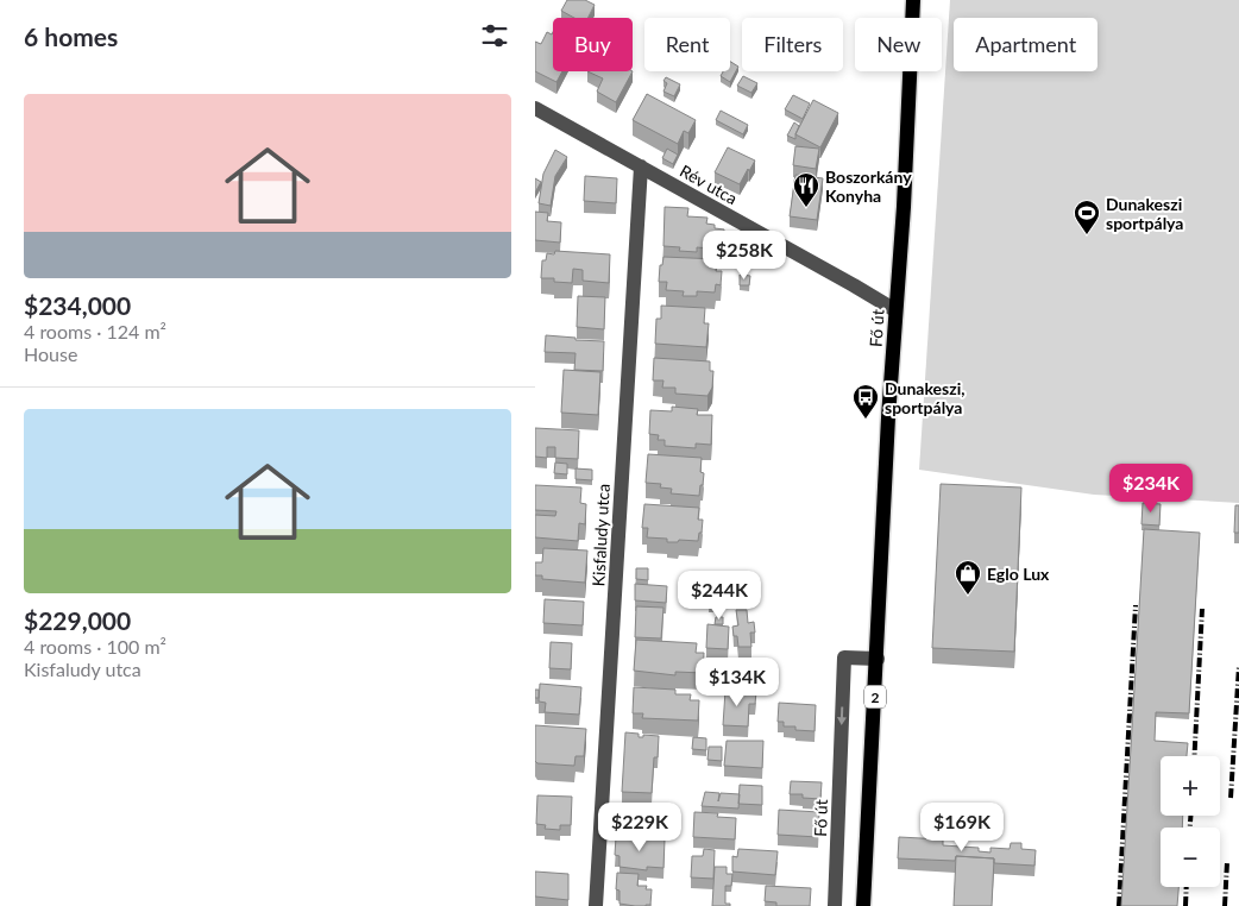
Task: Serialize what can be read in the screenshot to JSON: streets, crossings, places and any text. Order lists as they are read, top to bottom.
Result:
{
  "streets": {
    "main road": ["Fő út", "2"],
    "street": ["Rév utca", "Kisfaludy utca"]
  },
  "crossings": [
    ["Rév utca", "Fő út"],
    ["Rév utca", "Kisfaludy utca"]
  ],
  "places": {
    "restaurant": ["Boszorkány Konyha"],
    "sports": ["Dunakeszi sportpálya"],
    "bus stop": ["Dunakeszi, sportpálya"],
    "shop": ["Eglo Lux"]
  },
  "page": {
    "heading": "6 homes",
    "chip": [
      "Buy",
      "Rent",
      "Filters",
      "New",
      "Apartment"
    ],
    "list": [
      {
        "name": "$234,000",
        "note": "4 rooms · 124 m² · House"
      },
      {
        "name": "$229,000",
        "note": "4 rooms · 100 m² · Kisfaludy utca"
      }
    ],
    "price": [
      "$258K",
      "$234K",
      "$244K",
      "$134K",
      "$229K",
      "$169K"
    ],
    "map_buttons": ["+", "−"]
  }
}
